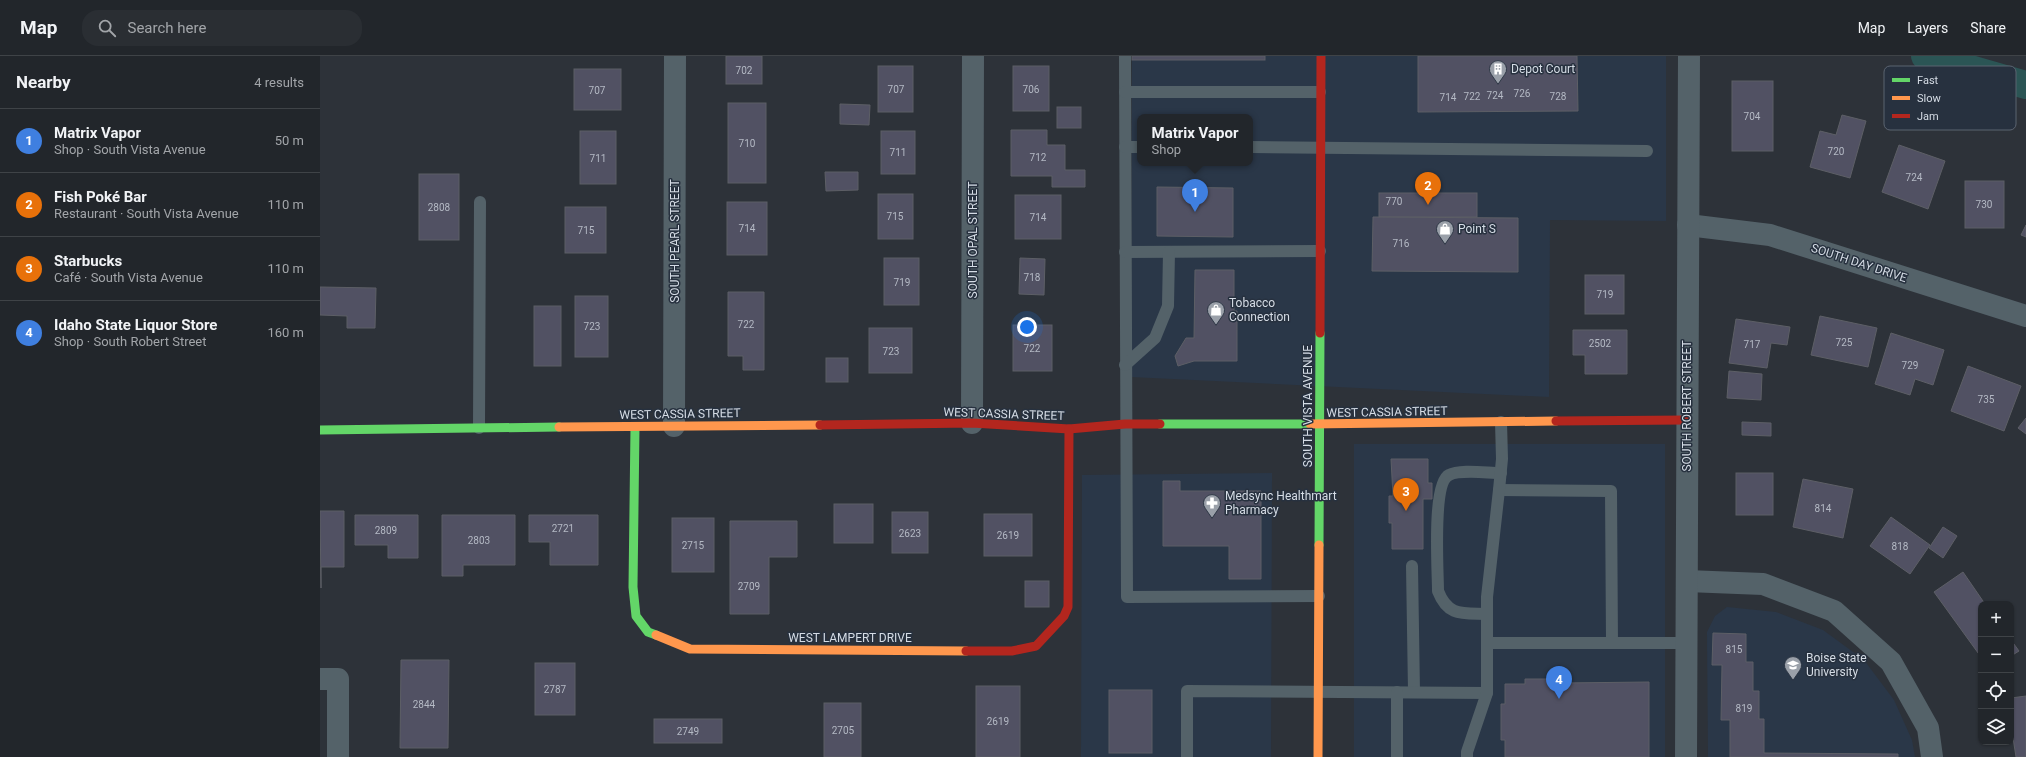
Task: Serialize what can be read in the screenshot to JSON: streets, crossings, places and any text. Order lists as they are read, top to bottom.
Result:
{
  "streets": {
    "street": [
      "SOUTH OPAL STREET",
      "SOUTH PEARL STREET",
      "SOUTH DAY DRIVE",
      "SOUTH VISTA AVENUE",
      "SOUTH ROBERT STREET",
      "WEST CASSIA STREET",
      "WEST LAMPERT DRIVE"
    ]
  },
  "crossings": [
    ["SOUTH OPAL STREET", "WEST CASSIA STREET"],
    ["SOUTH PEARL STREET", "WEST CASSIA STREET"],
    ["SOUTH DAY DRIVE", "SOUTH ROBERT STREET"],
    ["SOUTH VISTA AVENUE", "WEST CASSIA STREET"],
    ["SOUTH ROBERT STREET", "WEST CASSIA STREET"],
    ["WEST CASSIA STREET", "WEST LAMPERT DRIVE"]
  ],
  "places": {
    "building": ["Depot Court"],
    "shop": ["Point S", "Tobacco Connection"],
    "pharmacy": ["Medsync Healthmart Pharmacy"],
    "school or university": ["Boise State University"]
  },
  "house_numbers": [
    "702",
    "707",
    "706",
    "707",
    "726",
    "724",
    "722",
    "728",
    "714",
    "704",
    "710",
    "720",
    "711",
    "712",
    "711",
    "724",
    "770",
    "730",
    "2808",
    "715",
    "714",
    "714",
    "715",
    "716",
    "718",
    "719",
    "719",
    "722",
    "723",
    "725",
    "2502",
    "717",
    "722",
    "723",
    "729",
    "735",
    "814",
    "2721",
    "2809",
    "2623",
    "2619",
    "2803",
    "2715",
    "818",
    "2709",
    "815",
    "2787",
    "2844",
    "819",
    "2619",
    "2705",
    "2749"
  ],
  "legend": ["Fast", "Slow", "Jam"],
  "page": {
    "header": "Map",
    "search": "Search here",
    "nav": ["Map", "Layers", "Share"],
    "heading": ["Nearby", "4 results"],
    "list": [
      {
        "mark": "1",
        "name": "Matrix Vapor",
        "note": "Shop · South Vista Avenue",
        "value": "50 m"
      },
      {
        "mark": "2",
        "name": "Fish Poké Bar",
        "note": "Restaurant · South Vista Avenue",
        "value": "110 m"
      },
      {
        "mark": "3",
        "name": "Starbucks",
        "note": "Café · South Vista Avenue",
        "value": "110 m"
      },
      {
        "mark": "4",
        "name": "Idaho State Liquor Store",
        "note": "Shop · South Robert Street",
        "value": "160 m"
      }
    ],
    "popup": ["Matrix Vapor", "Shop"],
    "pins": [
      "2",
      "1",
      "3",
      "4"
    ],
    "map_buttons": ["+", "−"]
  }
}
